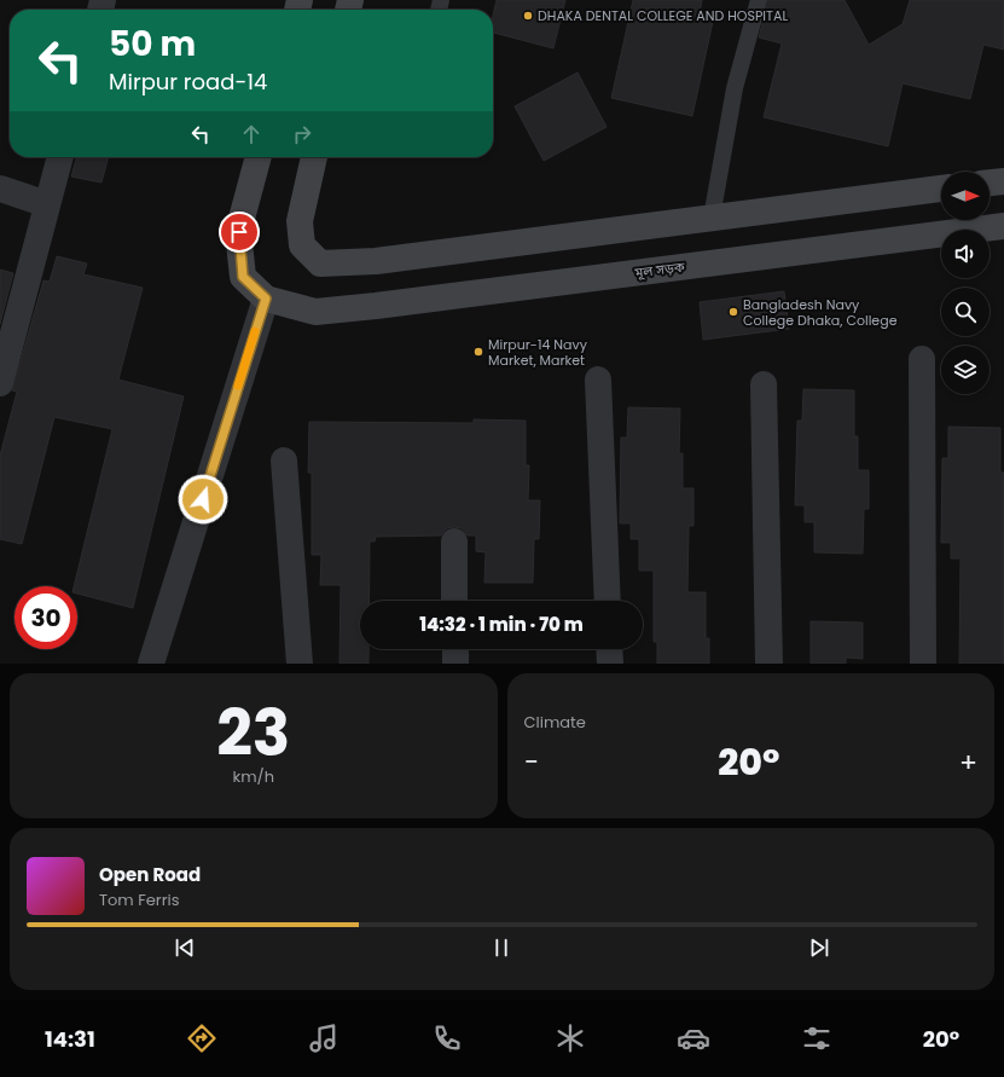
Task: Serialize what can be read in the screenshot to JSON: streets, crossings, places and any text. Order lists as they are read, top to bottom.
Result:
{
  "streets": {
    "street": ["মূল সড়ক"]
  },
  "places": ["DHAKA DENTAL COLLEGE AND HOSPITAL", "Bangladesh Navy College Dhaka, College", "Mirpur-14 Navy Market, Market"],
  "north": "right",
  "page": {
    "turn": ["50 m", "Mirpur road-14"],
    "limit": "30",
    "trip": "14:32 · 1 min · 70 m",
    "tile": [
      ["23", "km/h"],
      "Climate"
    ],
    "heat": ["−", "20°", "+"],
    "song": ["Open Road", "Tom Ferris"],
    "tabs": ["14:31", "20°"]
  }
}
